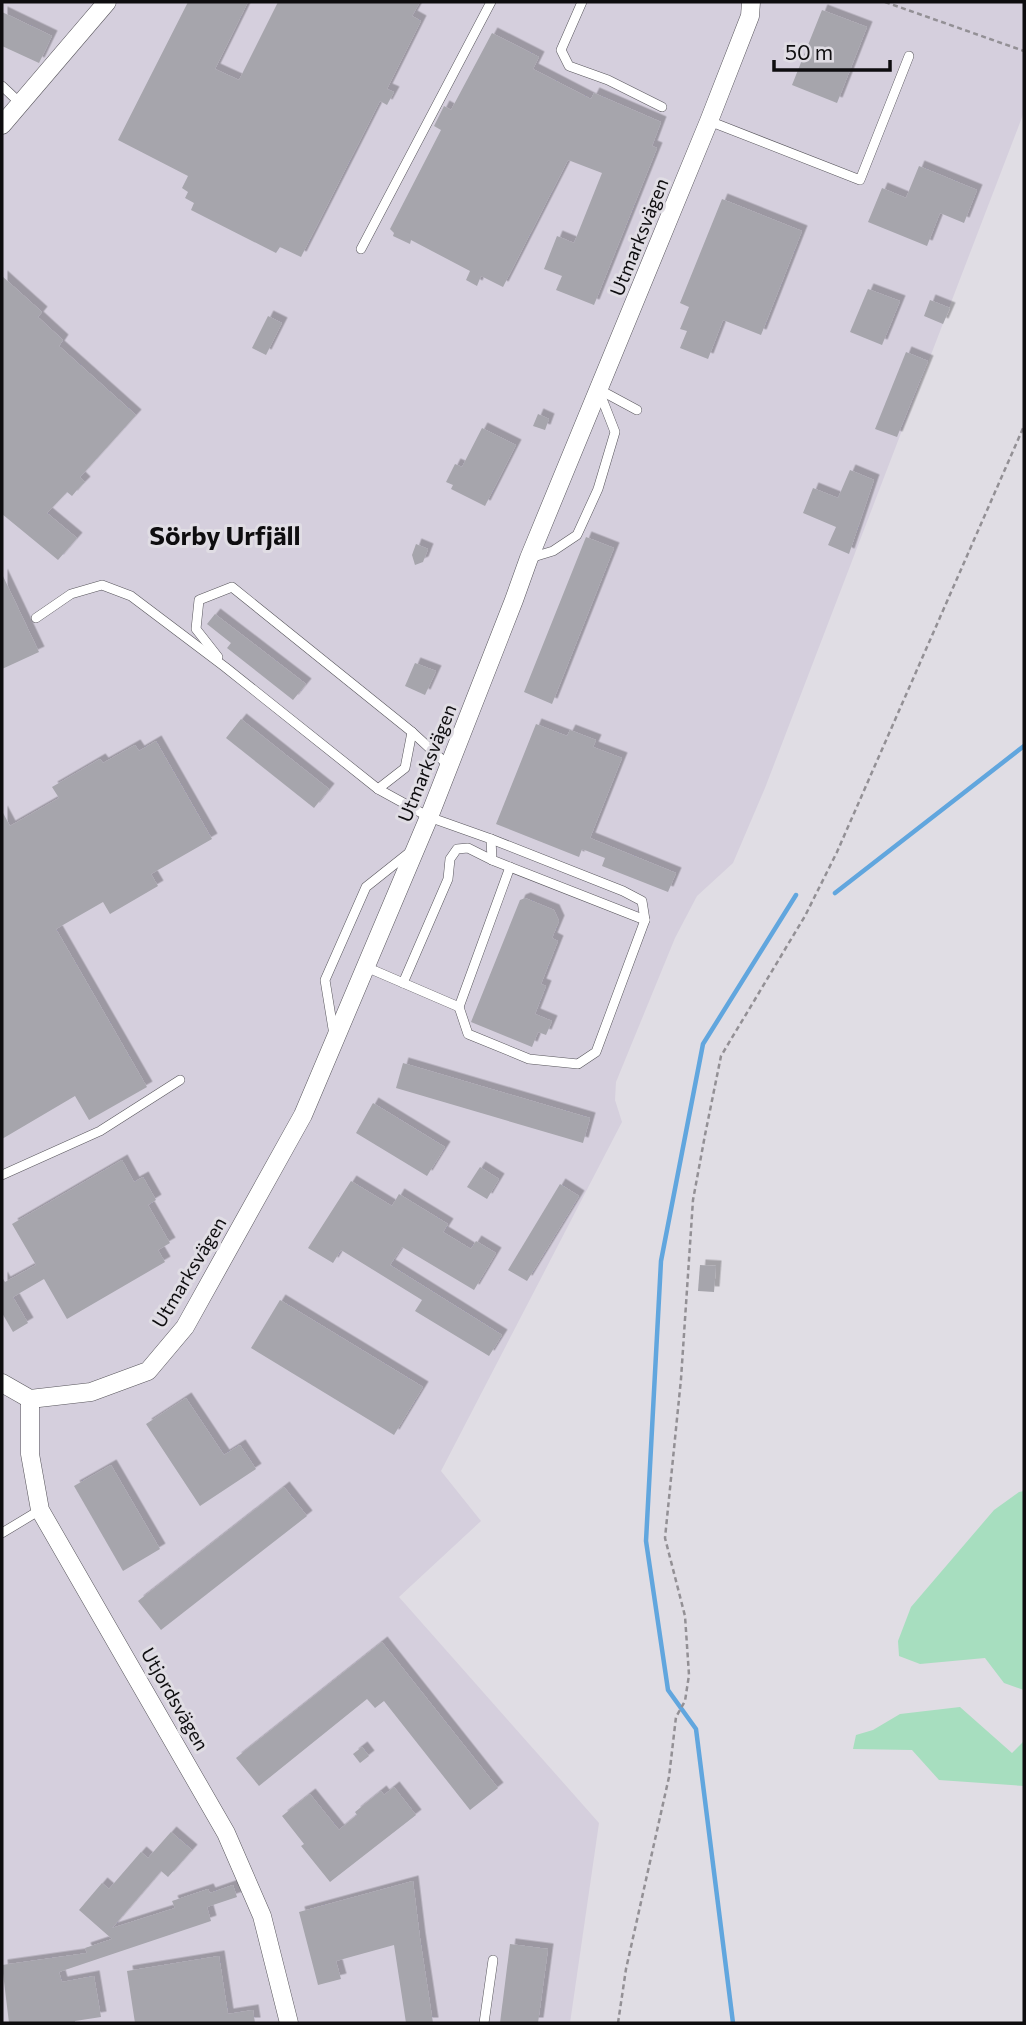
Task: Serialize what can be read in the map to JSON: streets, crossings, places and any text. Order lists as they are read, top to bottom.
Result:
{
  "streets": {
    "street": ["Utmarksvägen", "Utjordsvägen"]
  },
  "crossings": [
    ["Utmarksvägen", "Utjordsvägen"]
  ],
  "districts": ["Sörby Urfjäll"],
  "scale_bar": "50 m"
}
